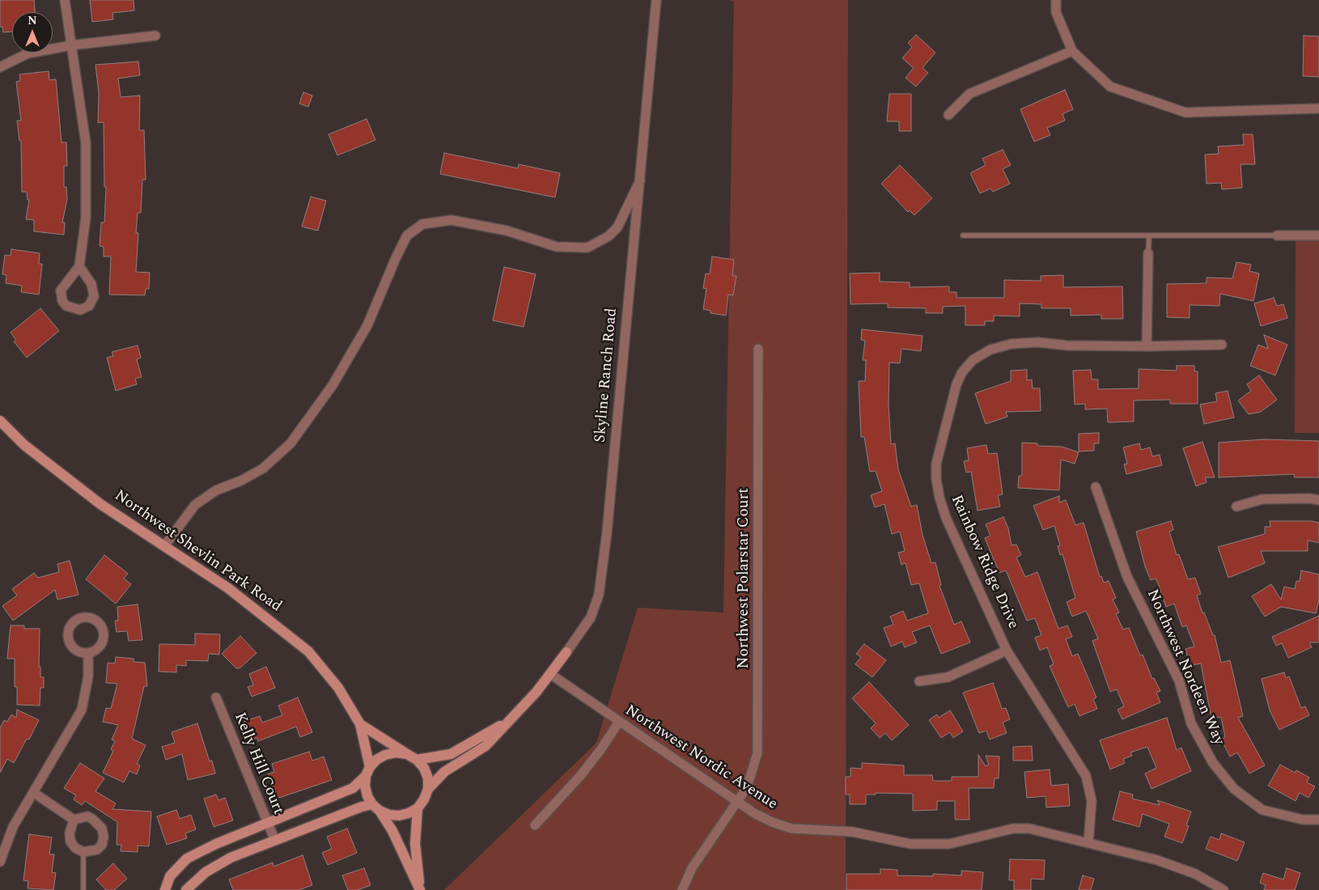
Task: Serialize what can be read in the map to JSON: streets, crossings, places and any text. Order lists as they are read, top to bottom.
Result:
{
  "streets": {
    "street": [
      "Skyline Ranch Road",
      "Northwest Shevlin Park Road",
      "Rainbow Ridge Drive",
      "Northwest Polarstar Court",
      "Northwest Nordeen Way",
      "Northwest Nordic Avenue",
      "Kelly Hill Court"
    ]
  },
  "crossings": [
    ["Skyline Ranch Road", "Northwest Shevlin Park Road"],
    ["Skyline Ranch Road", "Northwest Nordic Avenue"],
    ["Rainbow Ridge Drive", "Northwest Nordic Avenue"],
    ["Northwest Polarstar Court", "Northwest Nordic Avenue"]
  ],
  "north": "top"
}
